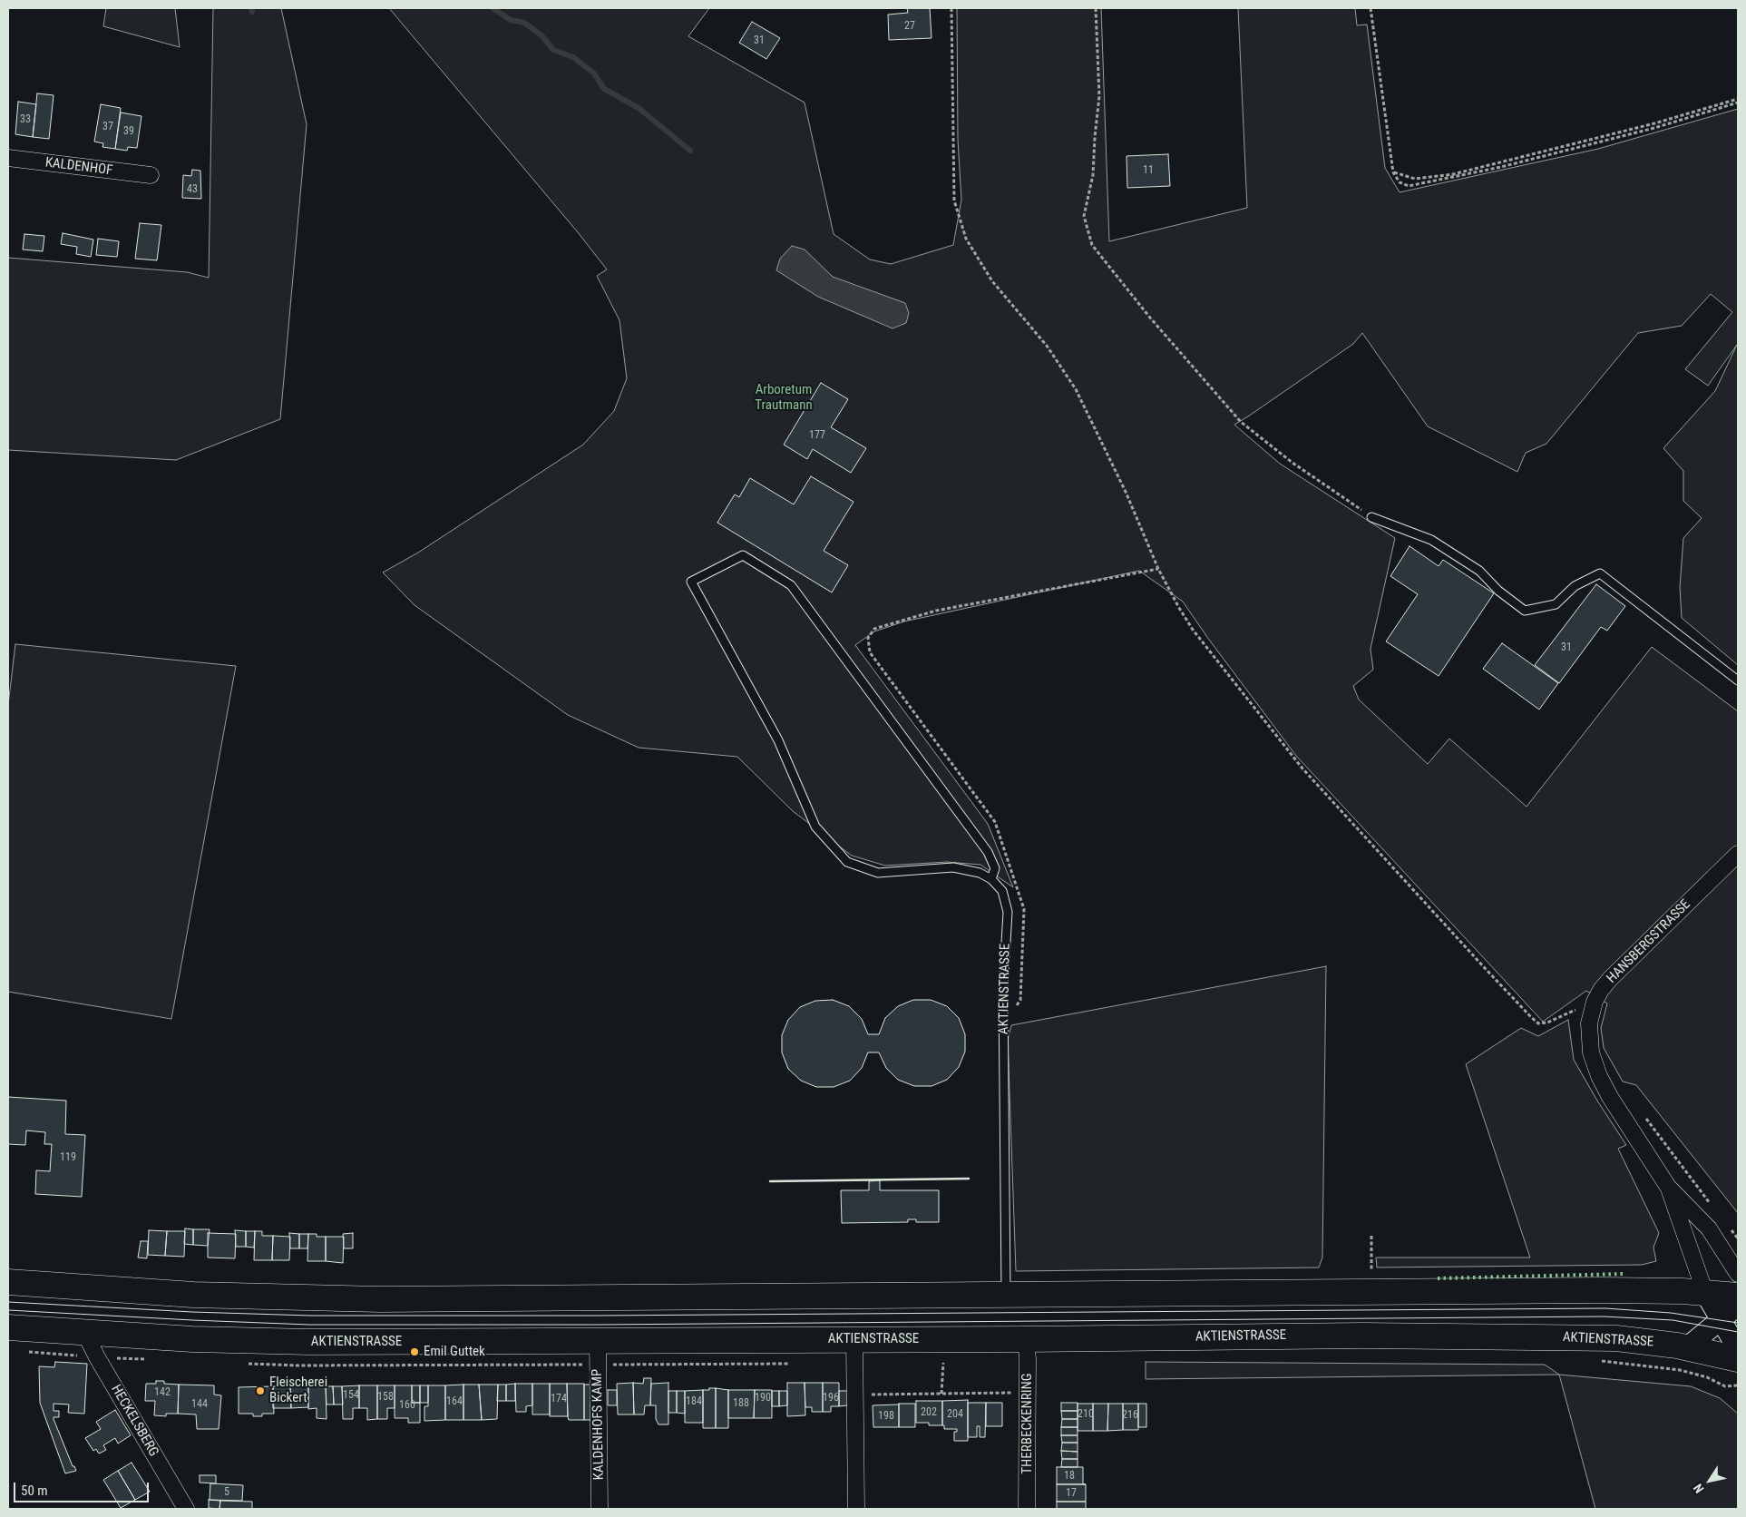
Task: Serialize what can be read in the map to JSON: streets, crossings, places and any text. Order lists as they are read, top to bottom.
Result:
{
  "streets": {
    "main road": ["AKTIENSTRASSE"],
    "street": [
      "KALDENHOF",
      "HANSBERGSTRASSE",
      "HECKELSBERG",
      "THERBECKENRING",
      "KALDENHOFS KAMP"
    ]
  },
  "crossings": [
    ["AKTIENSTRASSE", "HECKELSBERG"],
    ["AKTIENSTRASSE", "THERBECKENRING"],
    ["AKTIENSTRASSE", "KALDENHOFS KAMP"]
  ],
  "parks": ["Arboretum Trautmann"],
  "places": ["Emil Guttek", "Fleischerei Bickert"],
  "house_numbers": [
    "27",
    "31",
    "33",
    "37",
    "39",
    "11",
    "43",
    "177",
    "31",
    "119",
    "142",
    "154",
    "158",
    "190",
    "196",
    "174",
    "164",
    "184",
    "188",
    "144",
    "160",
    "202",
    "204",
    "210",
    "216",
    "198",
    "18",
    "5",
    "17"
  ],
  "scale_bar": "50 m",
  "north": "bottom left"
}
